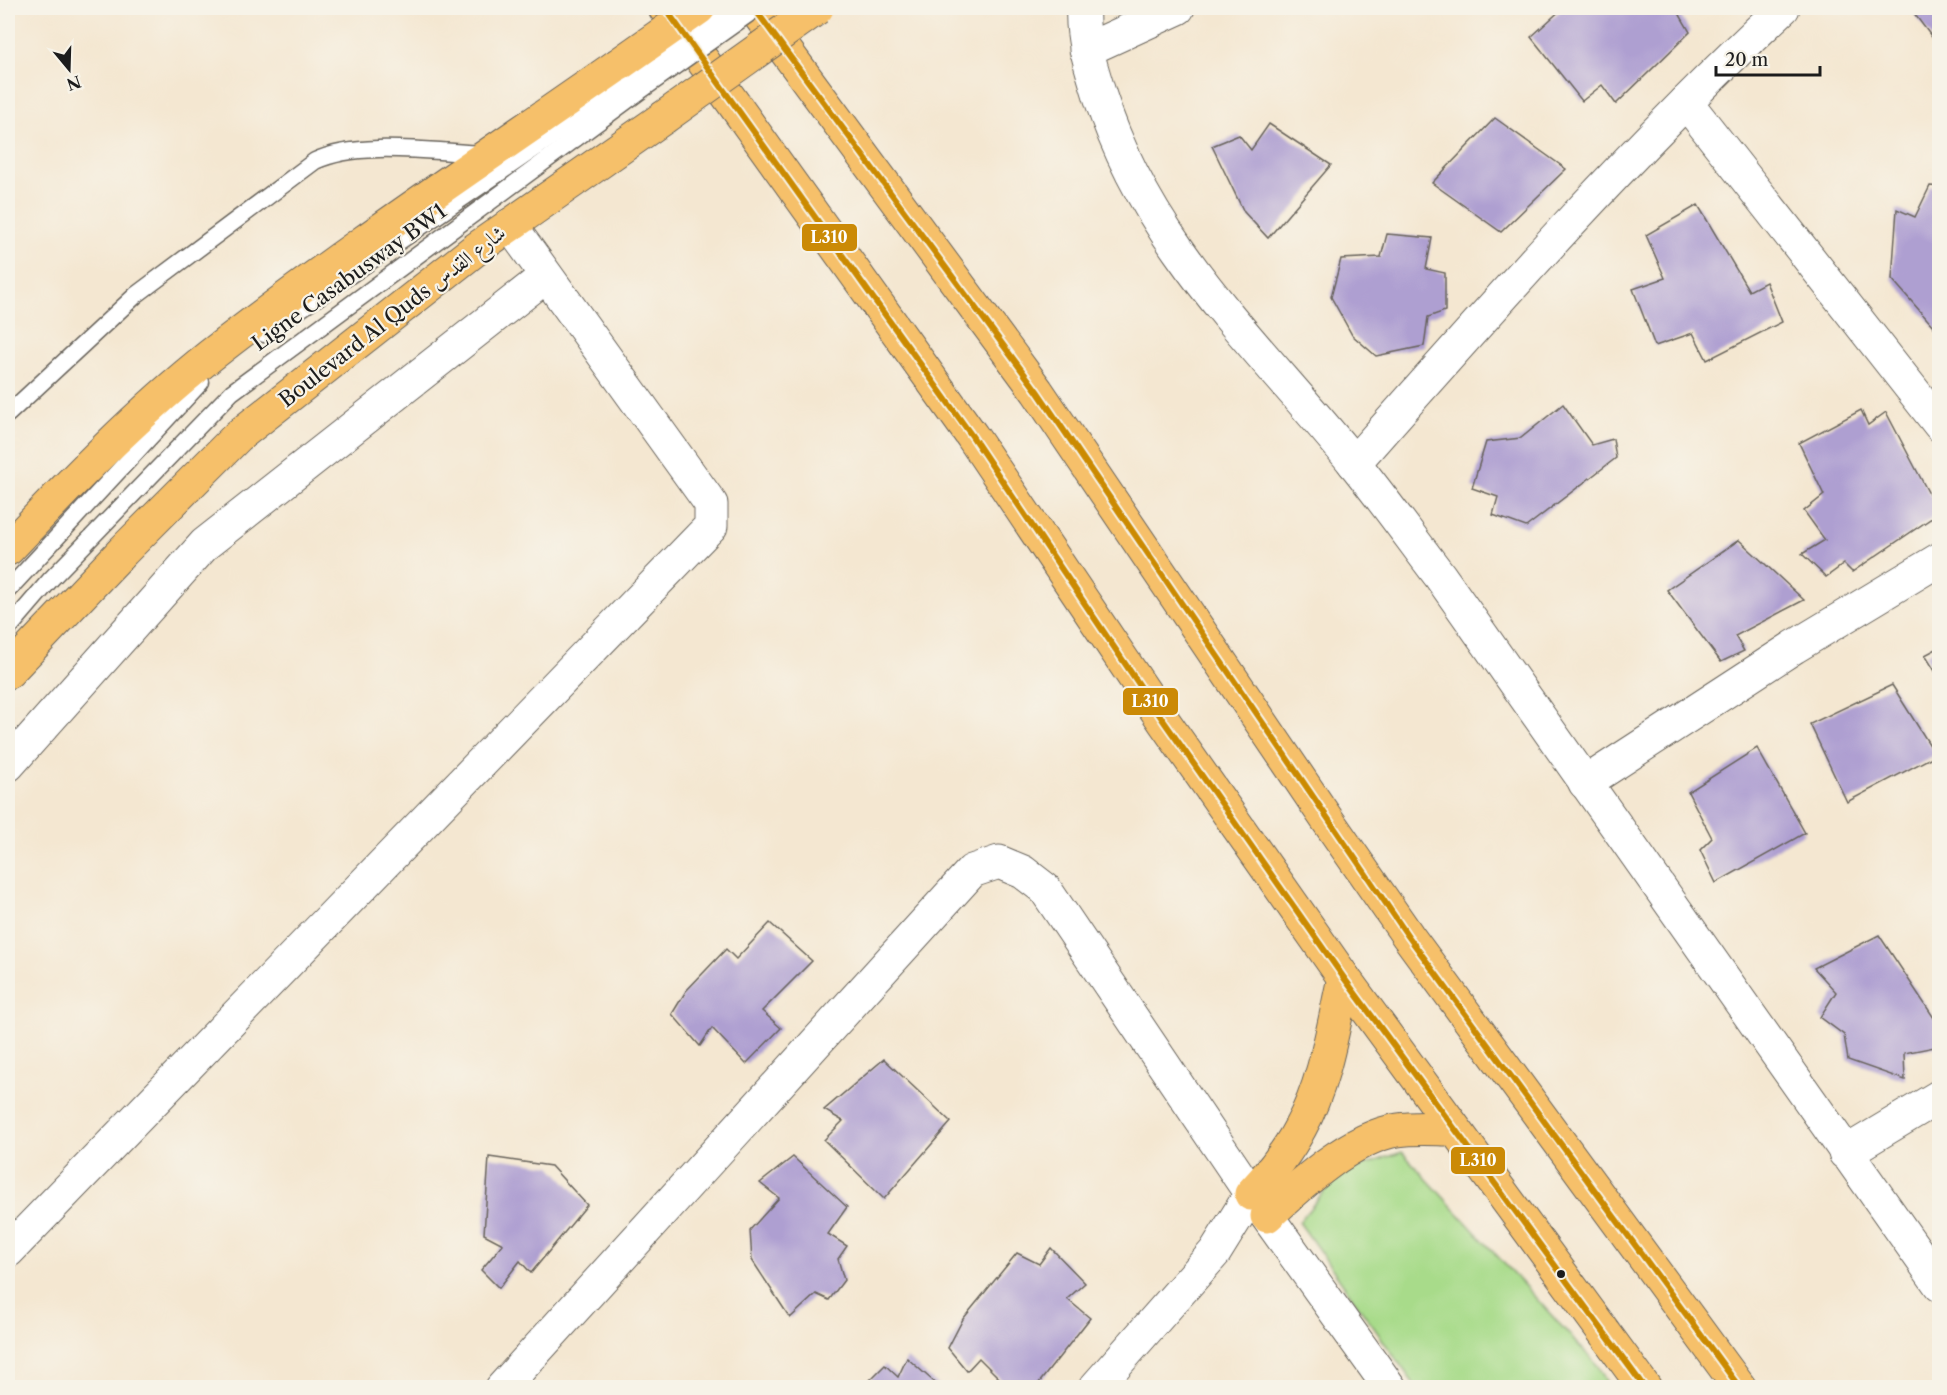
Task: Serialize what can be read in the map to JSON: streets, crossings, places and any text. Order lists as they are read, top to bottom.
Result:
{
  "streets": {
    "main road": ["Boulevard Al Quds شارع القدس"],
    "lane": ["Ligne Casabusway BW1"]
  },
  "lines": ["transit line L310"],
  "scale_bar": "20 m",
  "north": "bottom"
}
